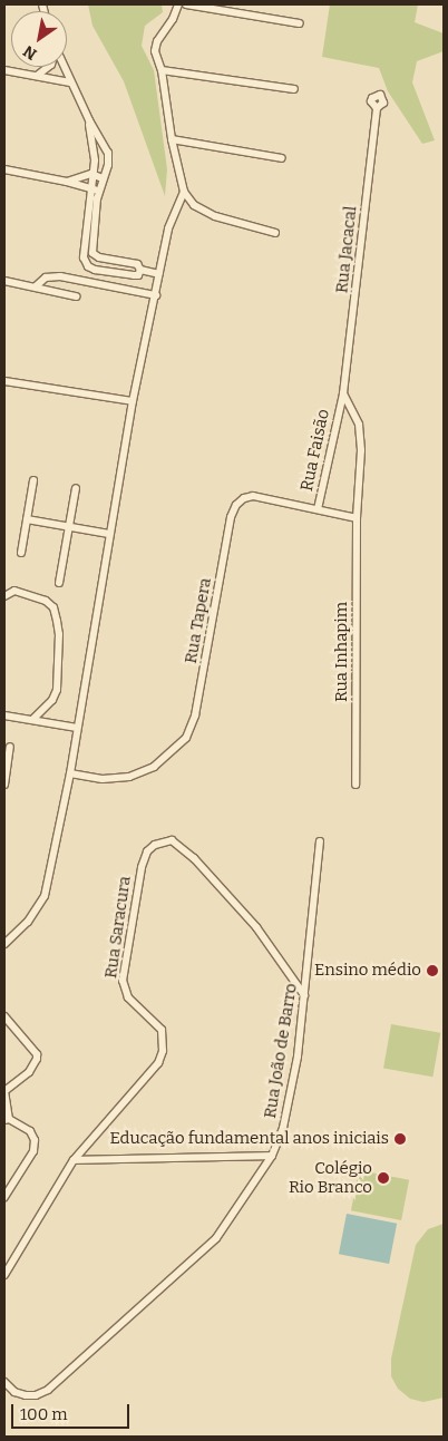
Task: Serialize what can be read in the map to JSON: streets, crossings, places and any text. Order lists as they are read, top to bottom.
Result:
{
  "streets": {
    "street": [
      "Rua Jacacal",
      "Rua Faisão",
      "Rua Tapera",
      "Rua Inhapim",
      "Rua Saracura",
      "Rua João de Barro"
    ]
  },
  "crossings": [
    ["Rua Jacacal", "Rua Faisão"],
    ["Rua Faisão", "Rua Tapera"],
    ["Rua Faisão", "Rua Inhapim"],
    ["Rua Tapera", "Rua Inhapim"],
    ["Rua Saracura", "Rua João de Barro"]
  ],
  "places": ["Ensino médio", "Educação fundamental anos iniciais", "Colégio Rio Branco"],
  "scale_bar": "100 m",
  "north": "bottom left"
}
